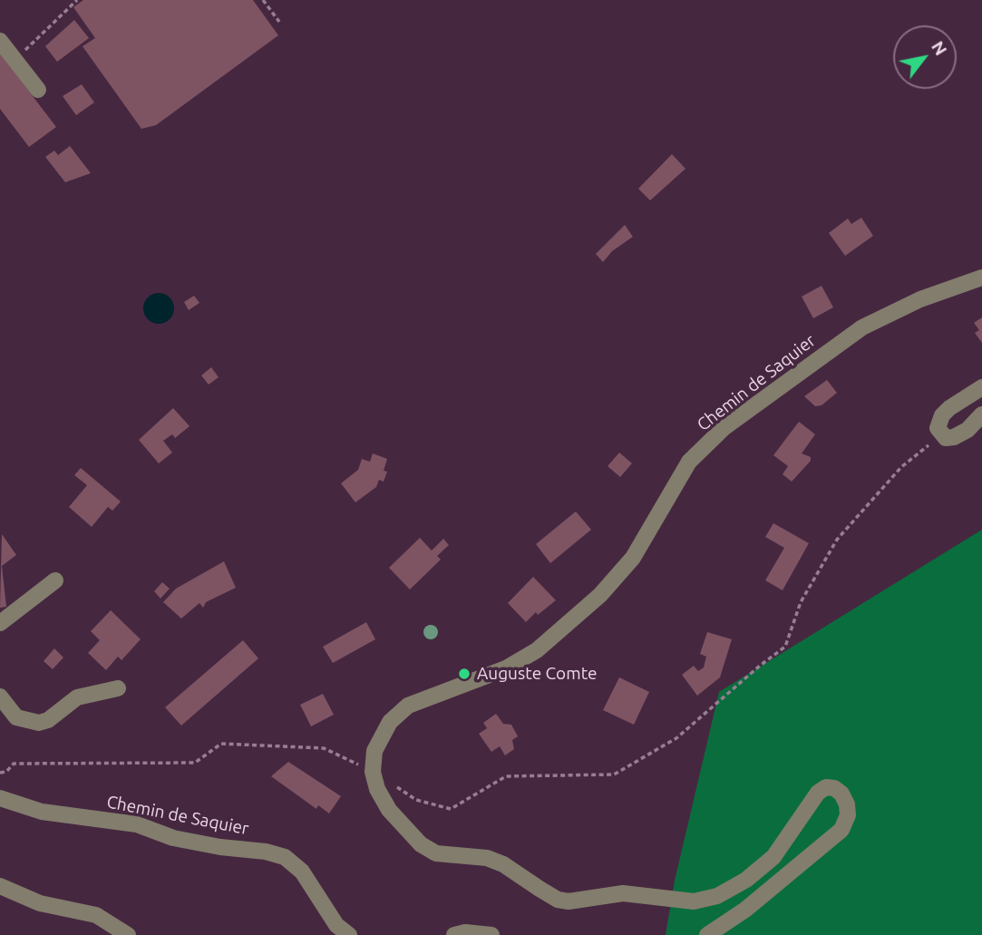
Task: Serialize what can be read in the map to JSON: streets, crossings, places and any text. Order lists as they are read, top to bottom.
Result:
{
  "streets": {
    "street": ["Chemin de Saquier"]
  },
  "places": ["Auguste Comte"],
  "north": "top right"
}
